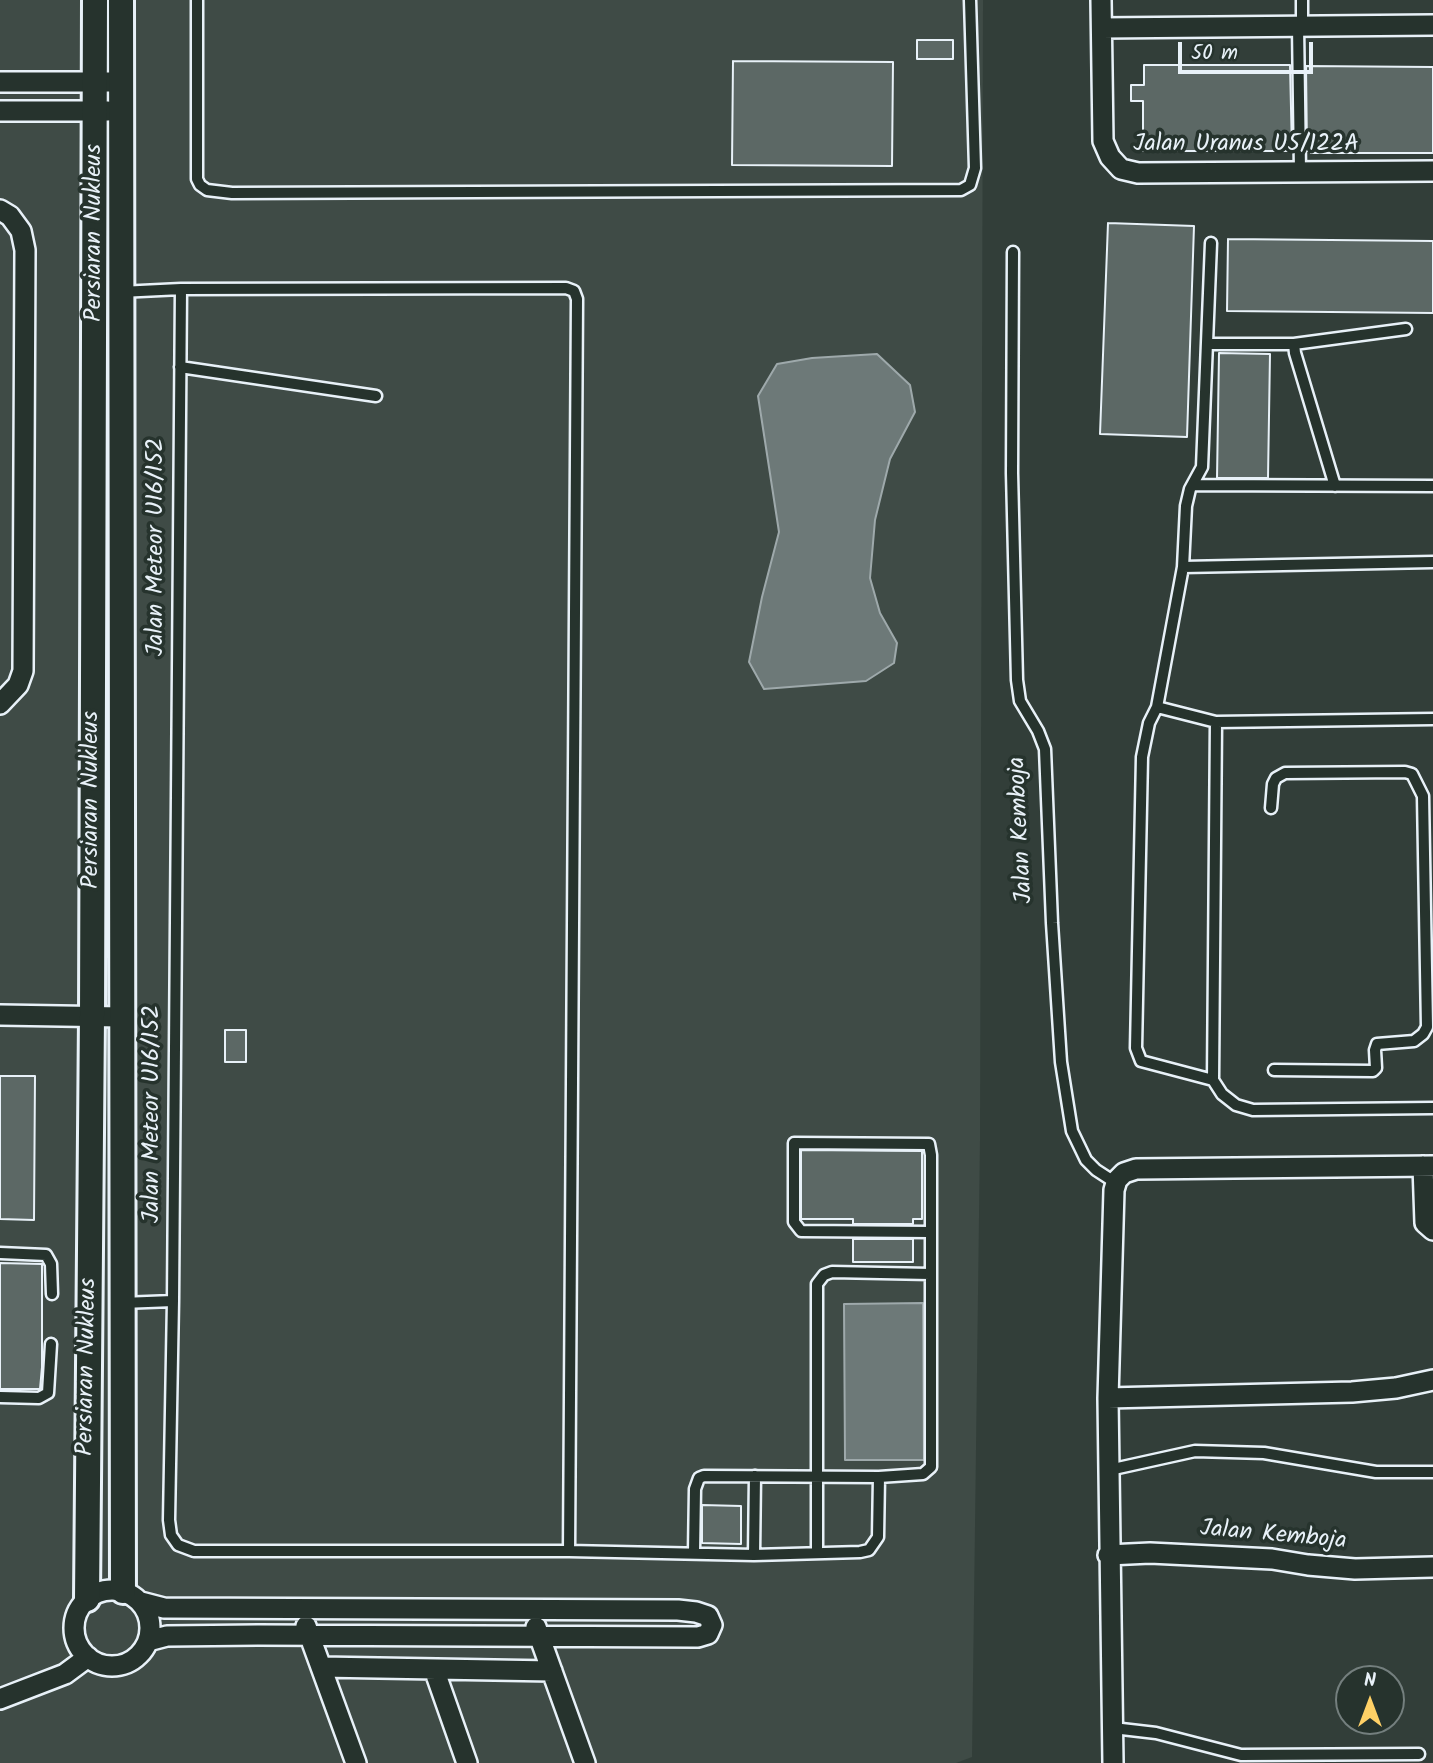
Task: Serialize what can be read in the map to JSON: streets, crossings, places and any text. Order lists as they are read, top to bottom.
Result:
{
  "streets": {
    "street": ["Jalan Uranus U5/122A", "Persiaran Nukleus", "Jalan Kemboja"],
    "lane": ["Jalan Meteor U16/152"]
  },
  "scale_bar": "50 m",
  "north": "top"
}
